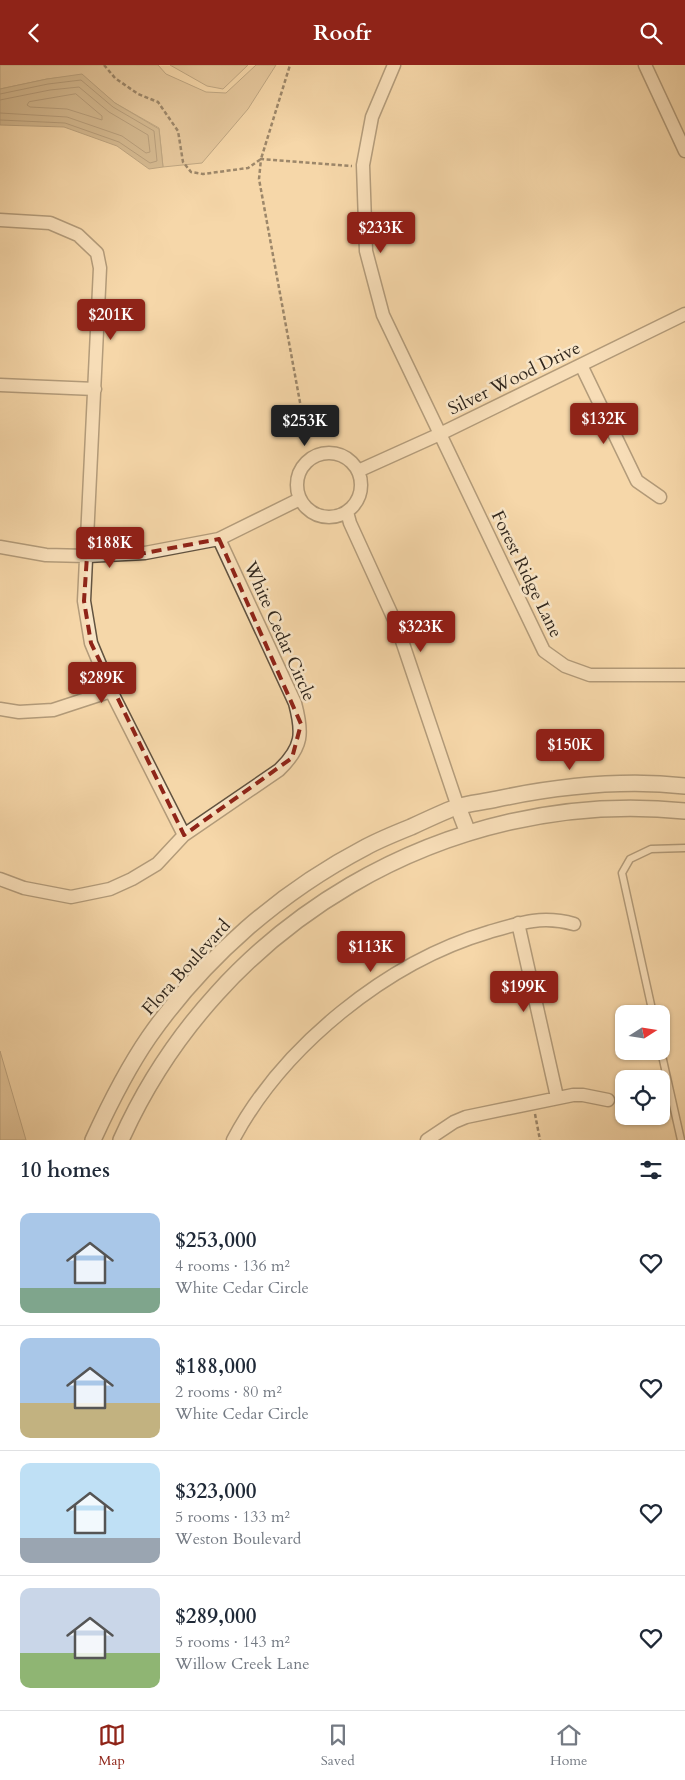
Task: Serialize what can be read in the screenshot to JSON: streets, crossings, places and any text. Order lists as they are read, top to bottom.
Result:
{
  "streets": {
    "street": [
      "Silver Wood Drive",
      "Forest Ridge Lane",
      "White Cedar Circle",
      "Flora Boulevard"
    ]
  },
  "crossings": [
    ["Silver Wood Drive", "Forest Ridge Lane"]
  ],
  "north": "right",
  "page": {
    "header": "Roofr",
    "price": [
      "$233K",
      "$201K",
      "$132K",
      "$253K",
      "$188K",
      "$323K",
      "$289K",
      "$150K",
      "$113K",
      "$199K"
    ],
    "heading": "10 homes",
    "list": [
      {
        "name": "$253,000",
        "note": "4 rooms · 136 m² · White Cedar Circle"
      },
      {
        "name": "$188,000",
        "note": "2 rooms · 80 m² · White Cedar Circle"
      },
      {
        "name": "$323,000",
        "note": "5 rooms · 133 m² · Weston Boulevard"
      },
      {
        "name": "$289,000",
        "note": "5 rooms · 143 m² · Willow Creek Lane"
      }
    ],
    "tabs": ["Map", "Saved", "Home"]
  }
}
